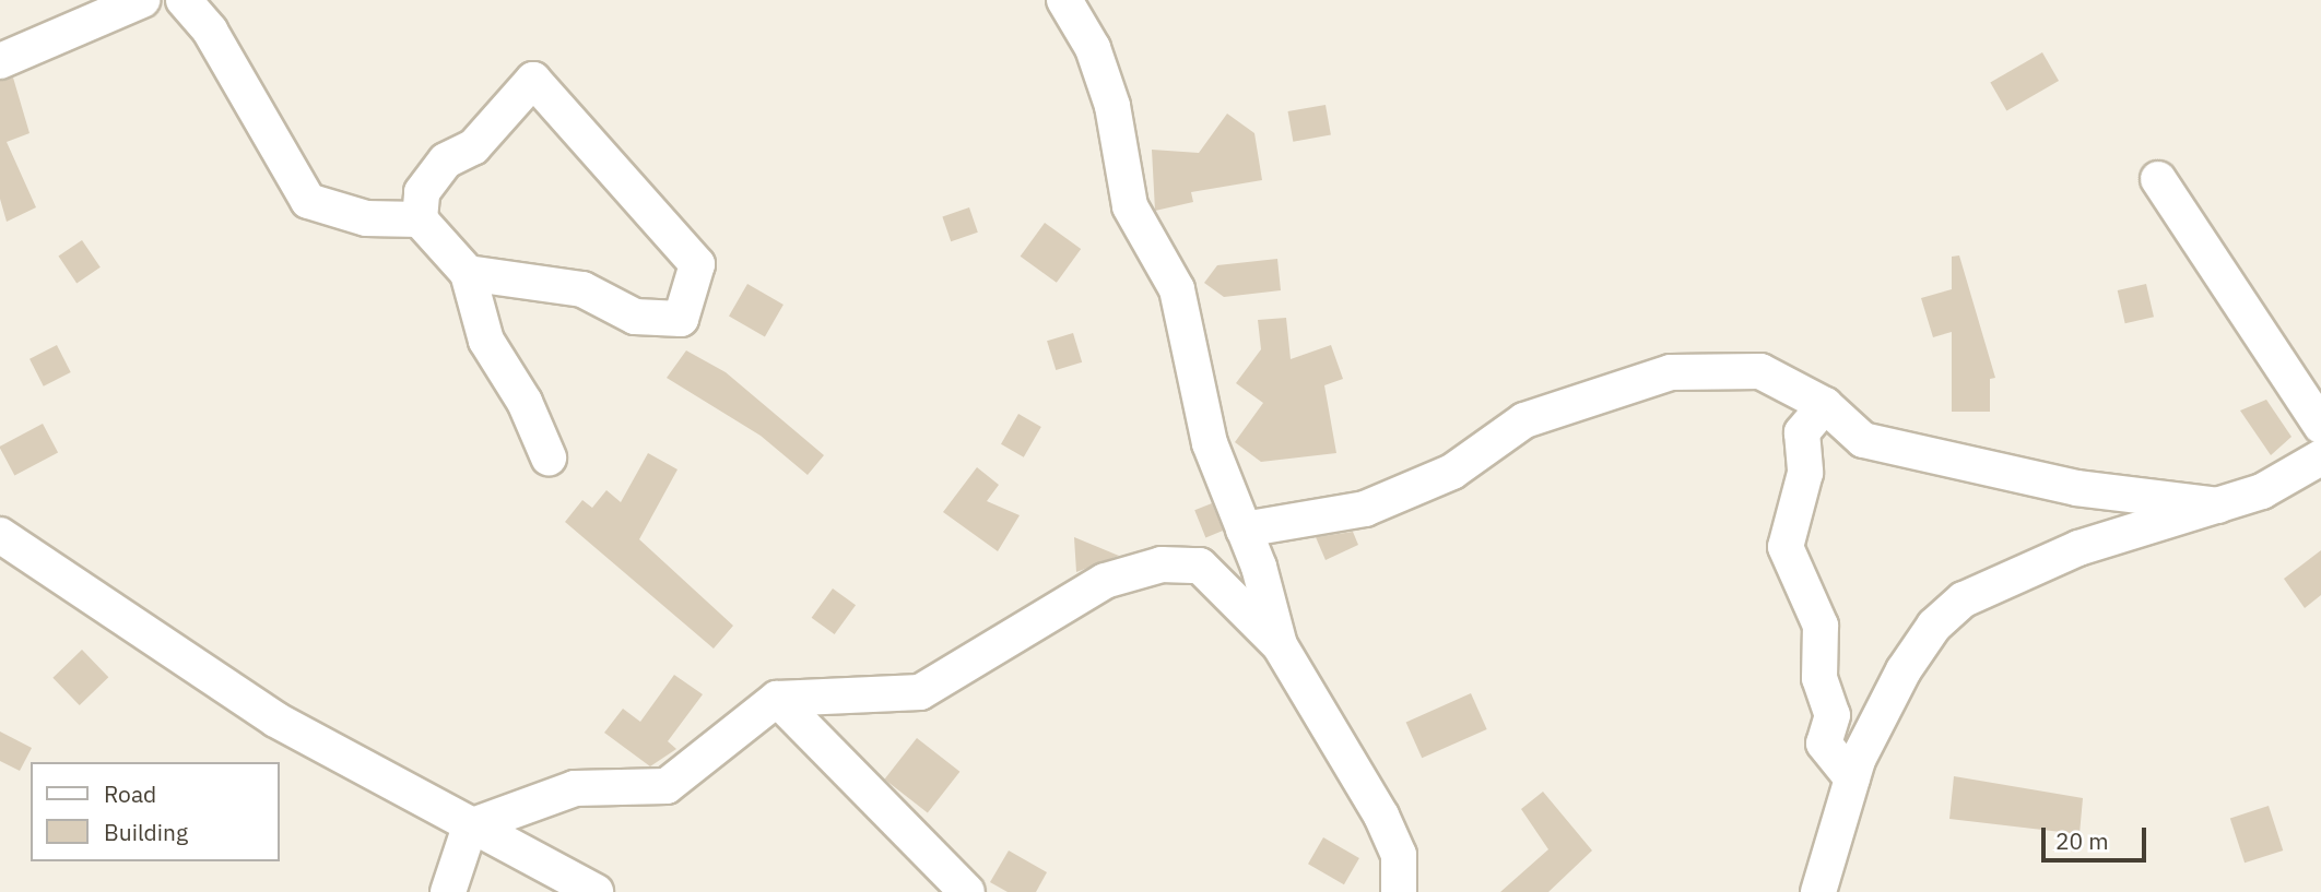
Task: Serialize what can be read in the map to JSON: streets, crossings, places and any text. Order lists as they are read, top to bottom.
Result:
{
  "legend": ["Road", "Building"],
  "scale_bar": "20 m"
}
